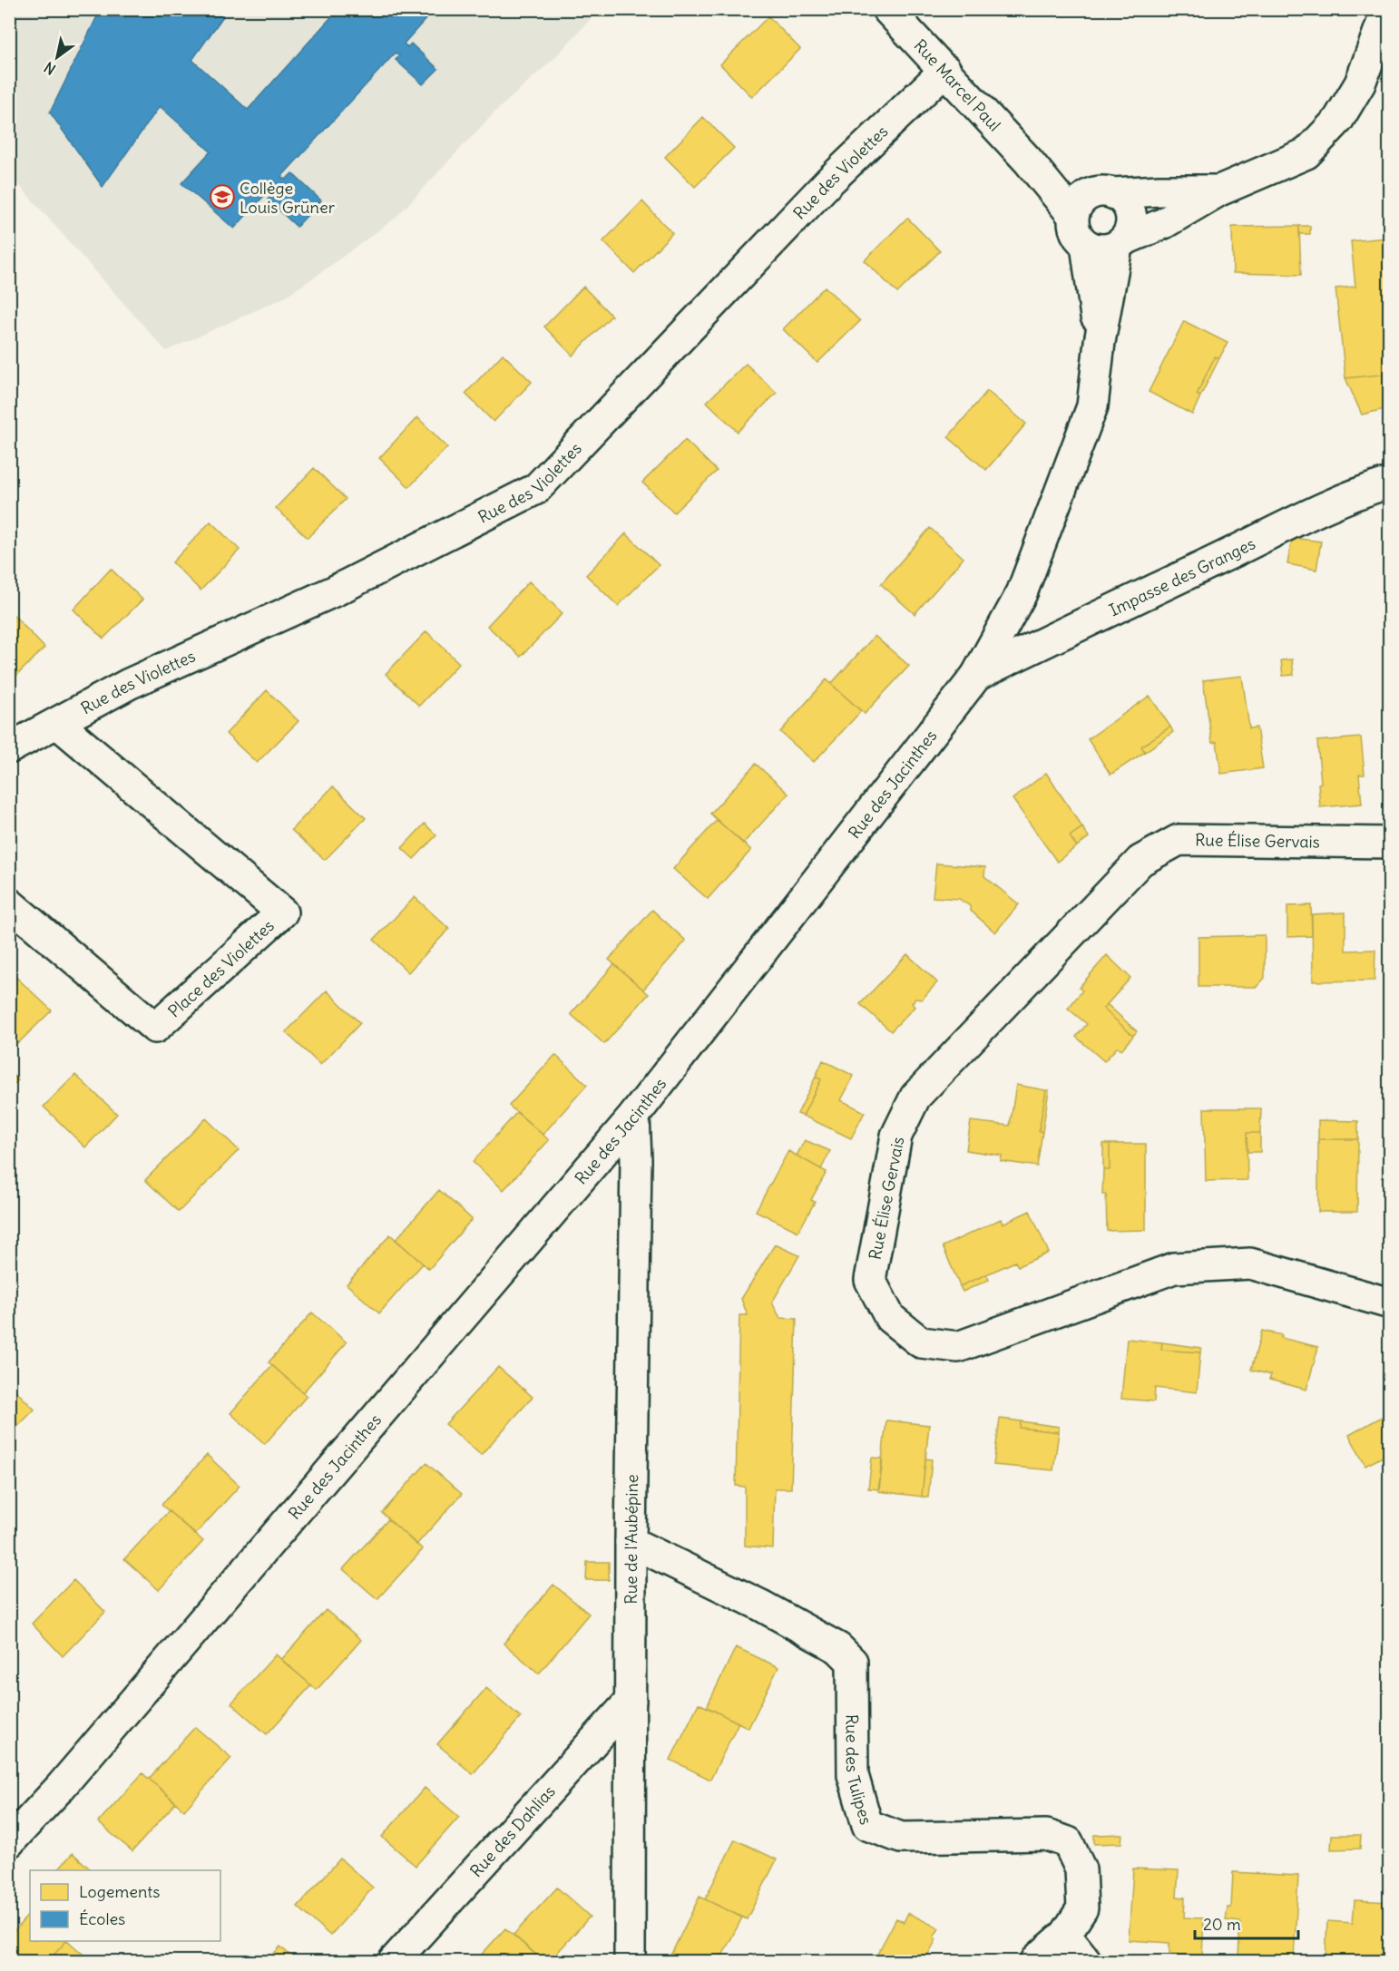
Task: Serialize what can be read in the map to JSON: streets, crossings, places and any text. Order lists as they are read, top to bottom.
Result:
{
  "streets": {
    "street": [
      "Rue Marcel Paul",
      "Rue des Violettes",
      "Impasse des Granges",
      "Rue des Jacinthes",
      "Rue Élise Gervais",
      "Place des Violettes",
      "Rue de l'Aubépine",
      "Rue des Tulipes",
      "Rue des Dahlias"
    ]
  },
  "crossings": [
    ["Rue Marcel Paul", "Rue des Violettes"],
    ["Rue Marcel Paul", "Rue des Jacinthes"],
    ["Rue des Violettes", "Place des Violettes"],
    ["Impasse des Granges", "Rue des Jacinthes"],
    ["Rue des Jacinthes", "Rue de l'Aubépine"],
    ["Rue de l'Aubépine", "Rue des Tulipes"],
    ["Rue de l'Aubépine", "Rue des Dahlias"]
  ],
  "places": {
    "school or university": ["Collège Louis Grüner"]
  },
  "legend": ["Logements", "Écoles"],
  "scale_bar": "20 m",
  "north": "bottom left"
}
